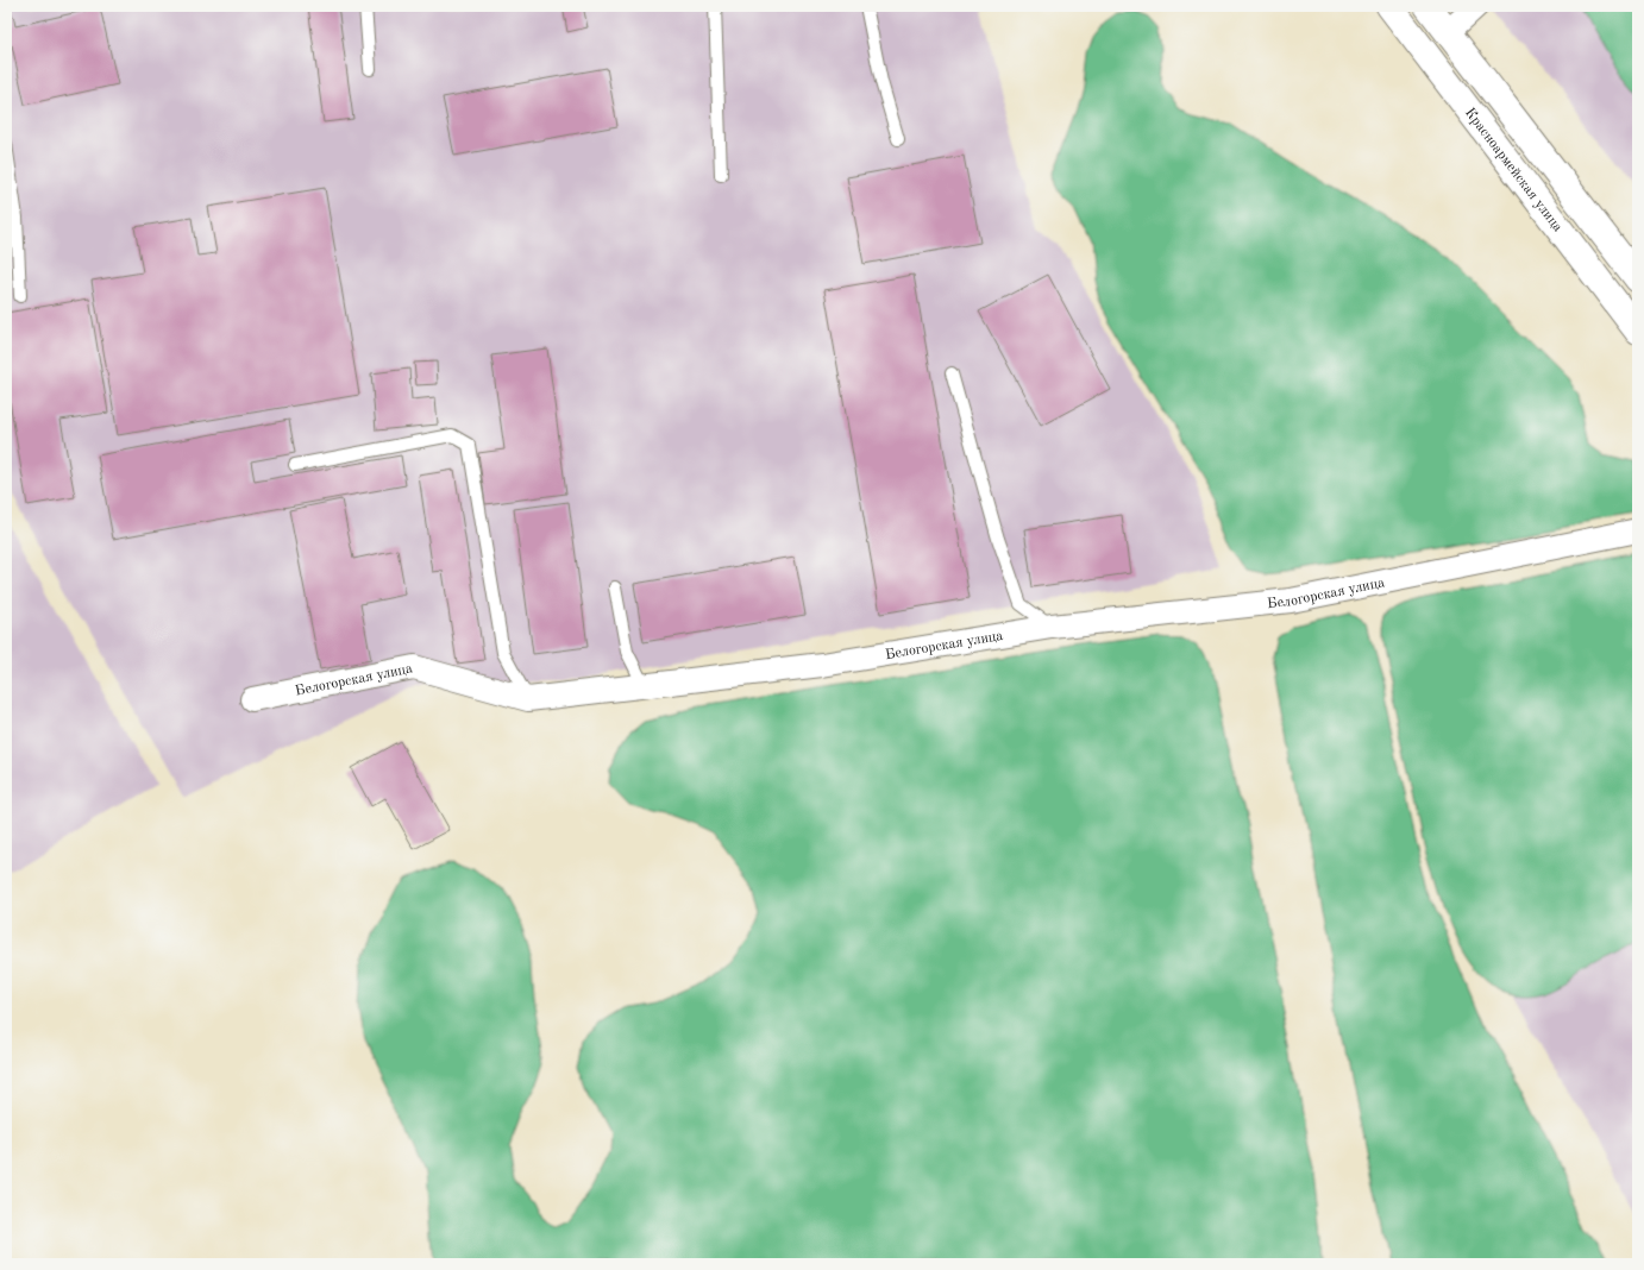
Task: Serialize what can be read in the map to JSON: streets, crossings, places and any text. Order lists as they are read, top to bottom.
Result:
{
  "streets": {
    "main road": ["Красноармейская улица"],
    "street": ["Белогорская улица"]
  }
}
